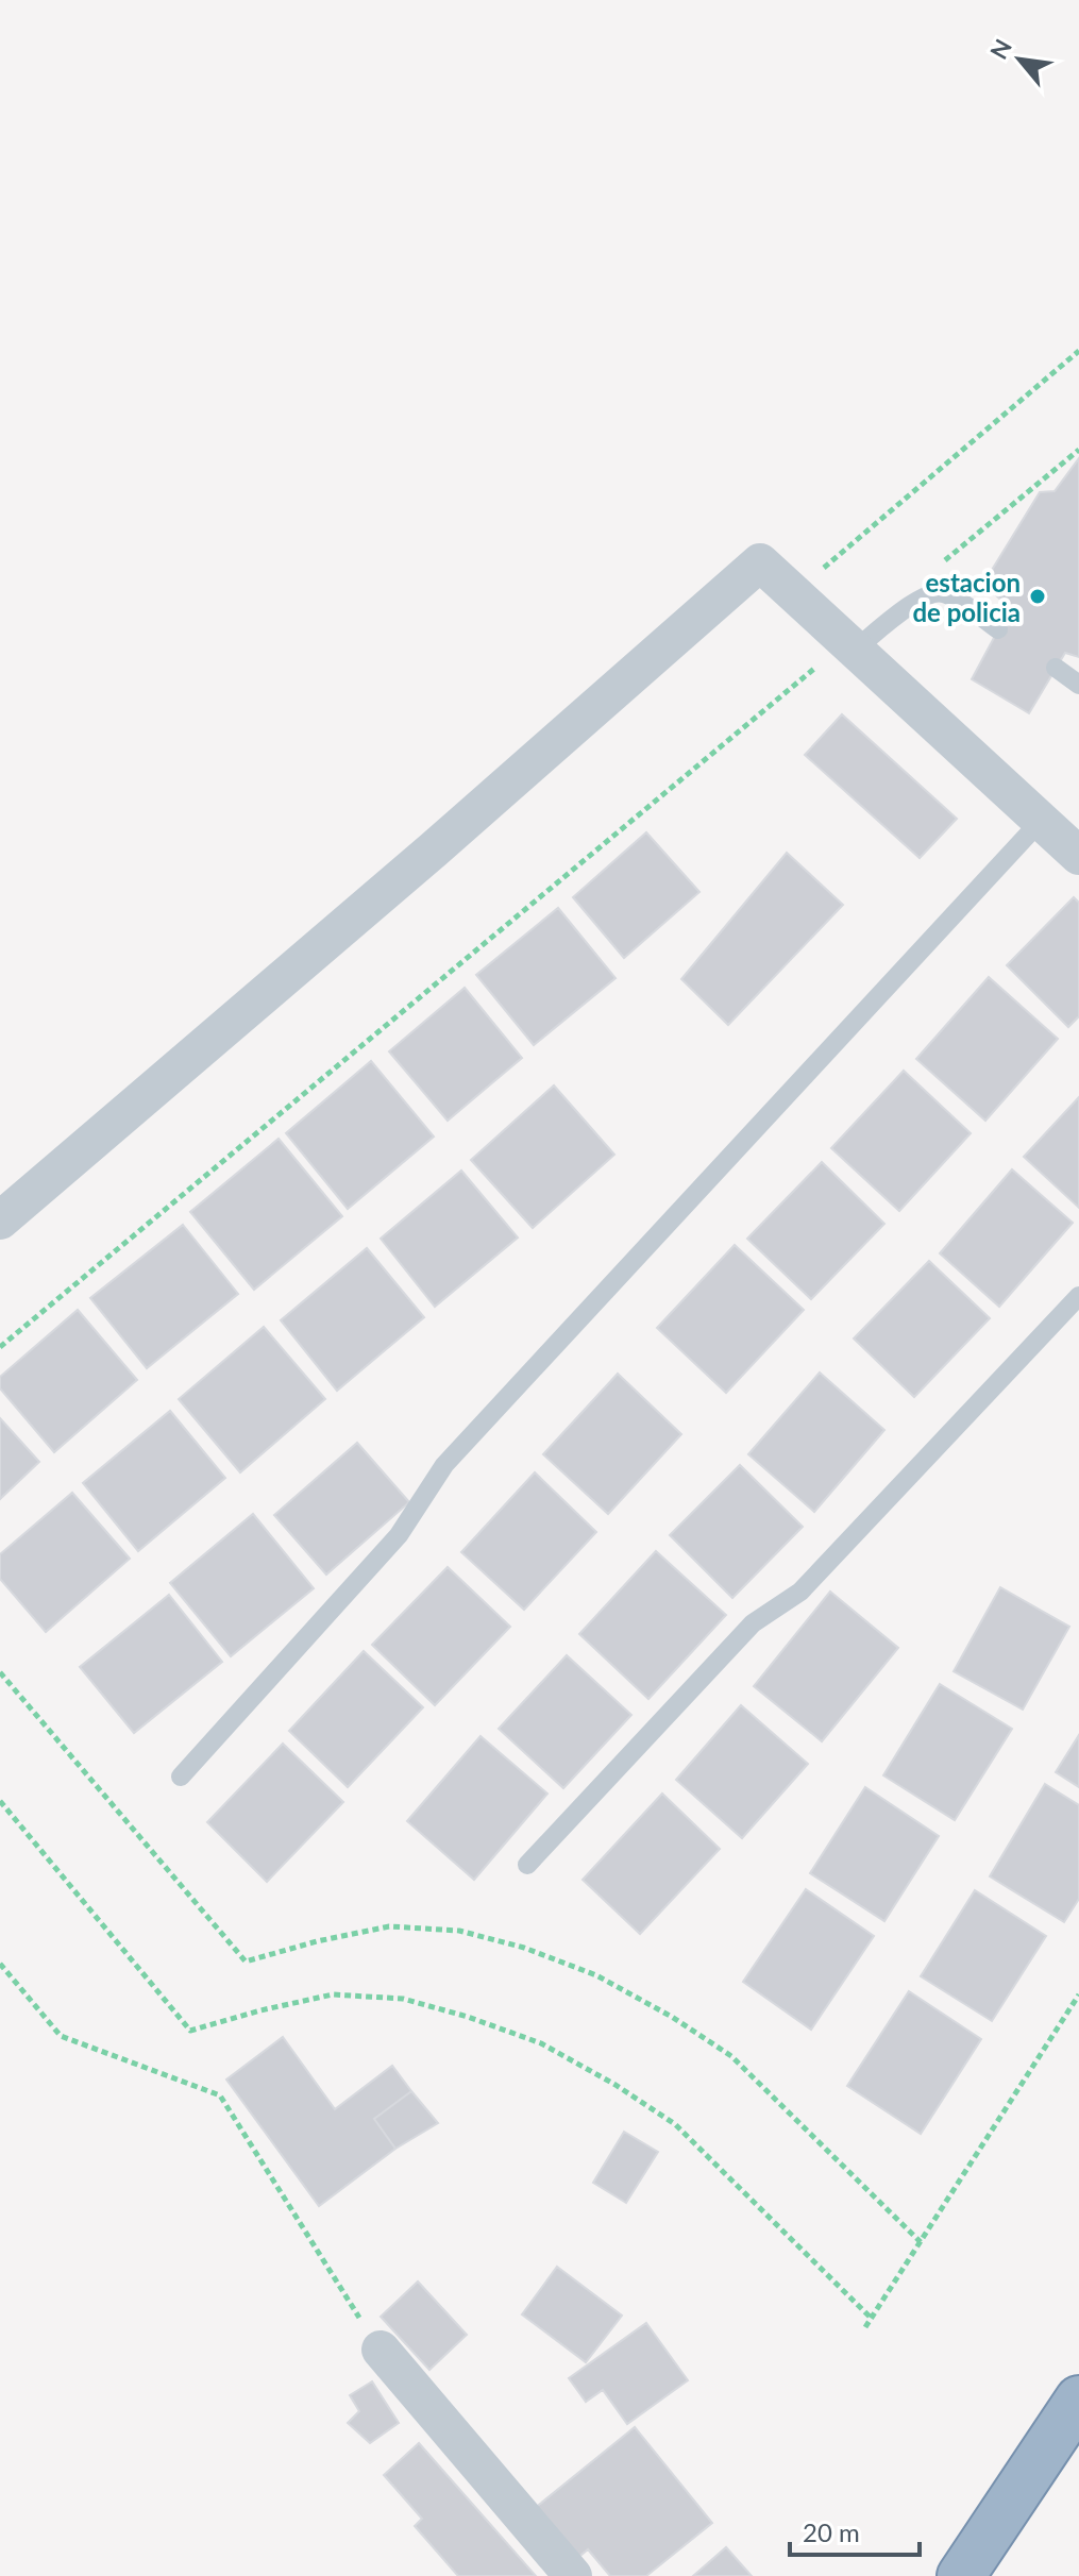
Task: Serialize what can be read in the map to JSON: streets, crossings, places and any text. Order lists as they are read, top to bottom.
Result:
{
  "places": ["estacion de policia"],
  "scale_bar": "20 m",
  "north": "top left"
}
